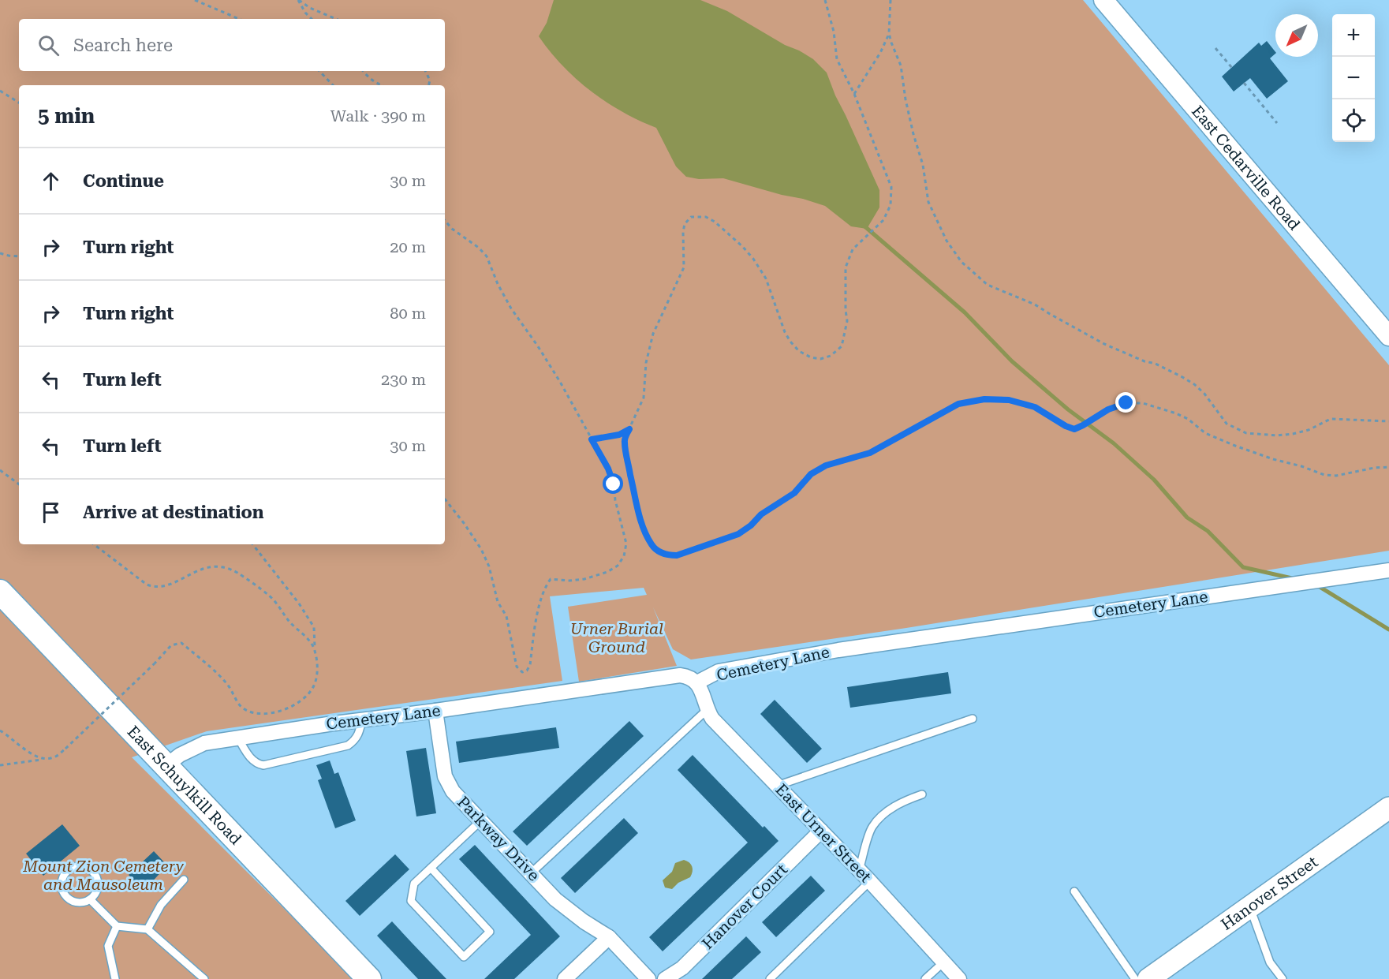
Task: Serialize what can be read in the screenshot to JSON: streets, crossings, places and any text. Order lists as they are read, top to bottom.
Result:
{
  "streets": {
    "main road": ["East Schuylkill Road", "Hanover Street"],
    "street": [
      "East Cedarville Road",
      "Cemetery Lane",
      "East Urner Street",
      "Parkway Drive",
      "Hanover Court"
    ]
  },
  "crossings": [
    ["Cemetery Lane", "East Schuylkill Road"],
    ["Cemetery Lane", "East Urner Street"],
    ["Cemetery Lane", "Parkway Drive"],
    ["East Urner Street", "Hanover Court"]
  ],
  "parks": ["Urner Burial Ground", "Mount Zion Cemetery and Mausoleum"],
  "north": "bottom left",
  "page": {
    "map_buttons": ["+", "−"],
    "search": "Search here",
    "heading": ["5 min", "Walk · 390 m"],
    "list": [
      ["Continue", "30 m"],
      ["Turn right", "20 m"],
      ["Turn right", "80 m"],
      ["Turn left", "230 m"],
      ["Turn left", "30 m"],
      "Arrive at destination"
    ]
  }
}
